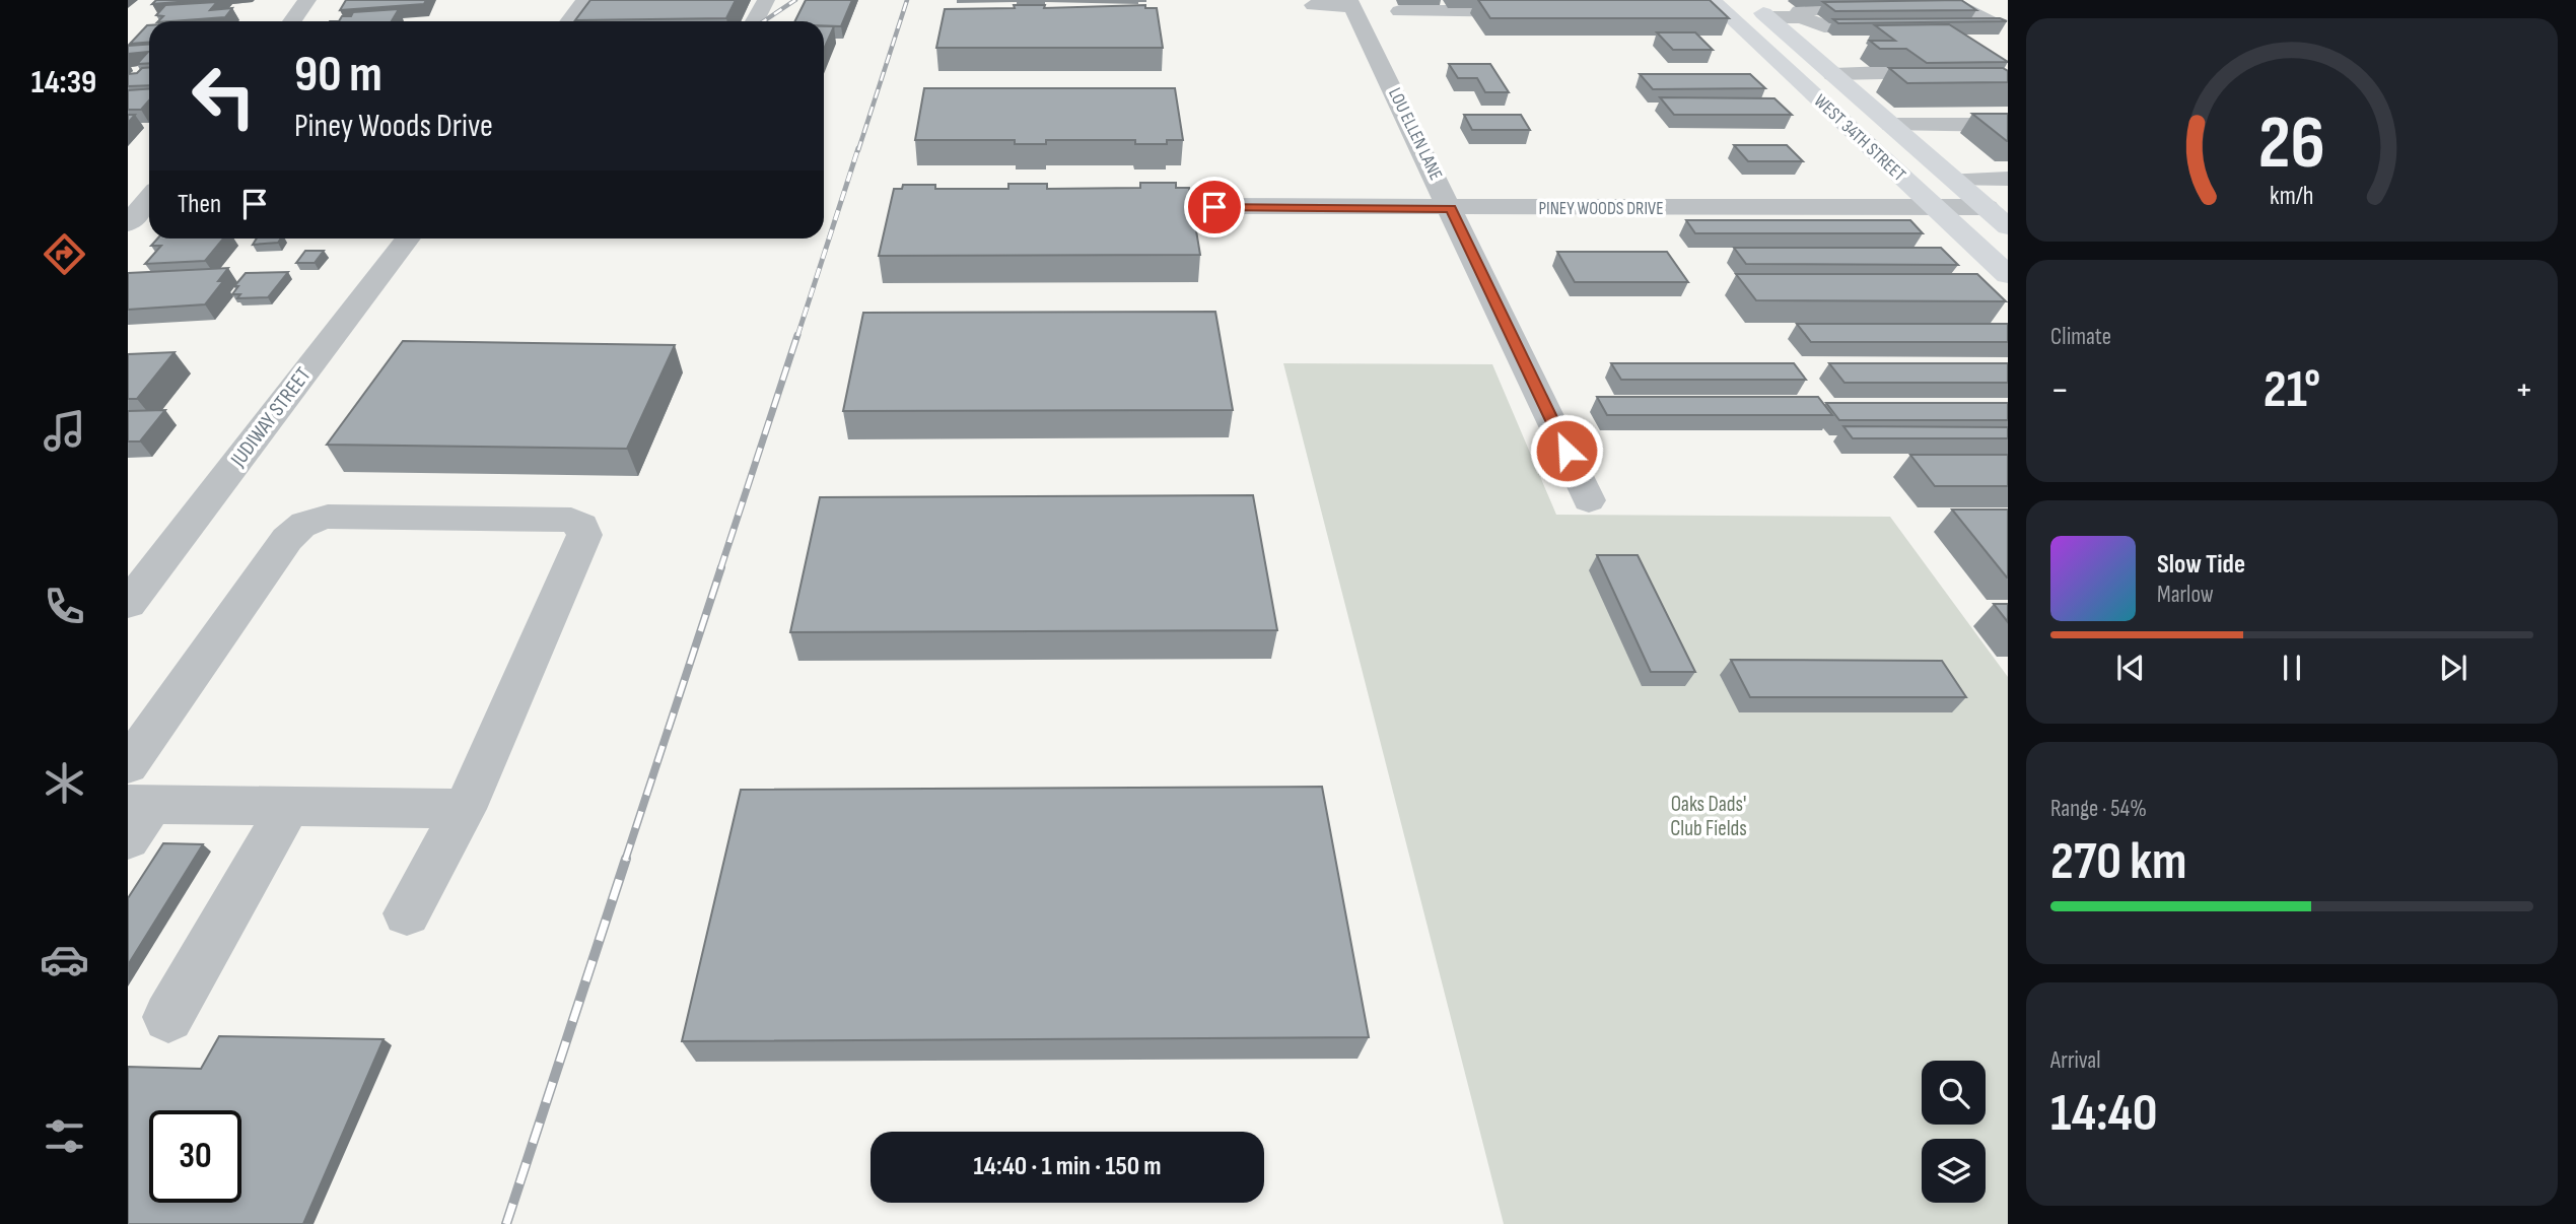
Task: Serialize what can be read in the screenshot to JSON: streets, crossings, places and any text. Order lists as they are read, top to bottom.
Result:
{
  "streets": {
    "main road": ["WEST 34TH STREET"],
    "street": ["LOU ELLEN LANE", "PINEY WOODS DRIVE", "JUDIWAY STREET"]
  },
  "crossings": [
    ["LOU ELLEN LANE", "PINEY WOODS DRIVE"],
    ["WEST 34TH STREET", "PINEY WOODS DRIVE"]
  ],
  "parks": ["Oaks Dads' Club Fields"],
  "page": {
    "tabs": "14:39",
    "turn": ["90 m", "Piney Woods Drive"],
    "then": "Then",
    "tile": [
      "Climate",
      ["Range · 54%", "270 km"],
      ["Arrival", "14:40"]
    ],
    "heat": ["−", "21°", "+"],
    "song": ["Slow Tide", "Marlow"],
    "limit": "30",
    "trip": "14:40 · 1 min · 150 m",
    "gauge": ["26", "km/h"]
  }
}
